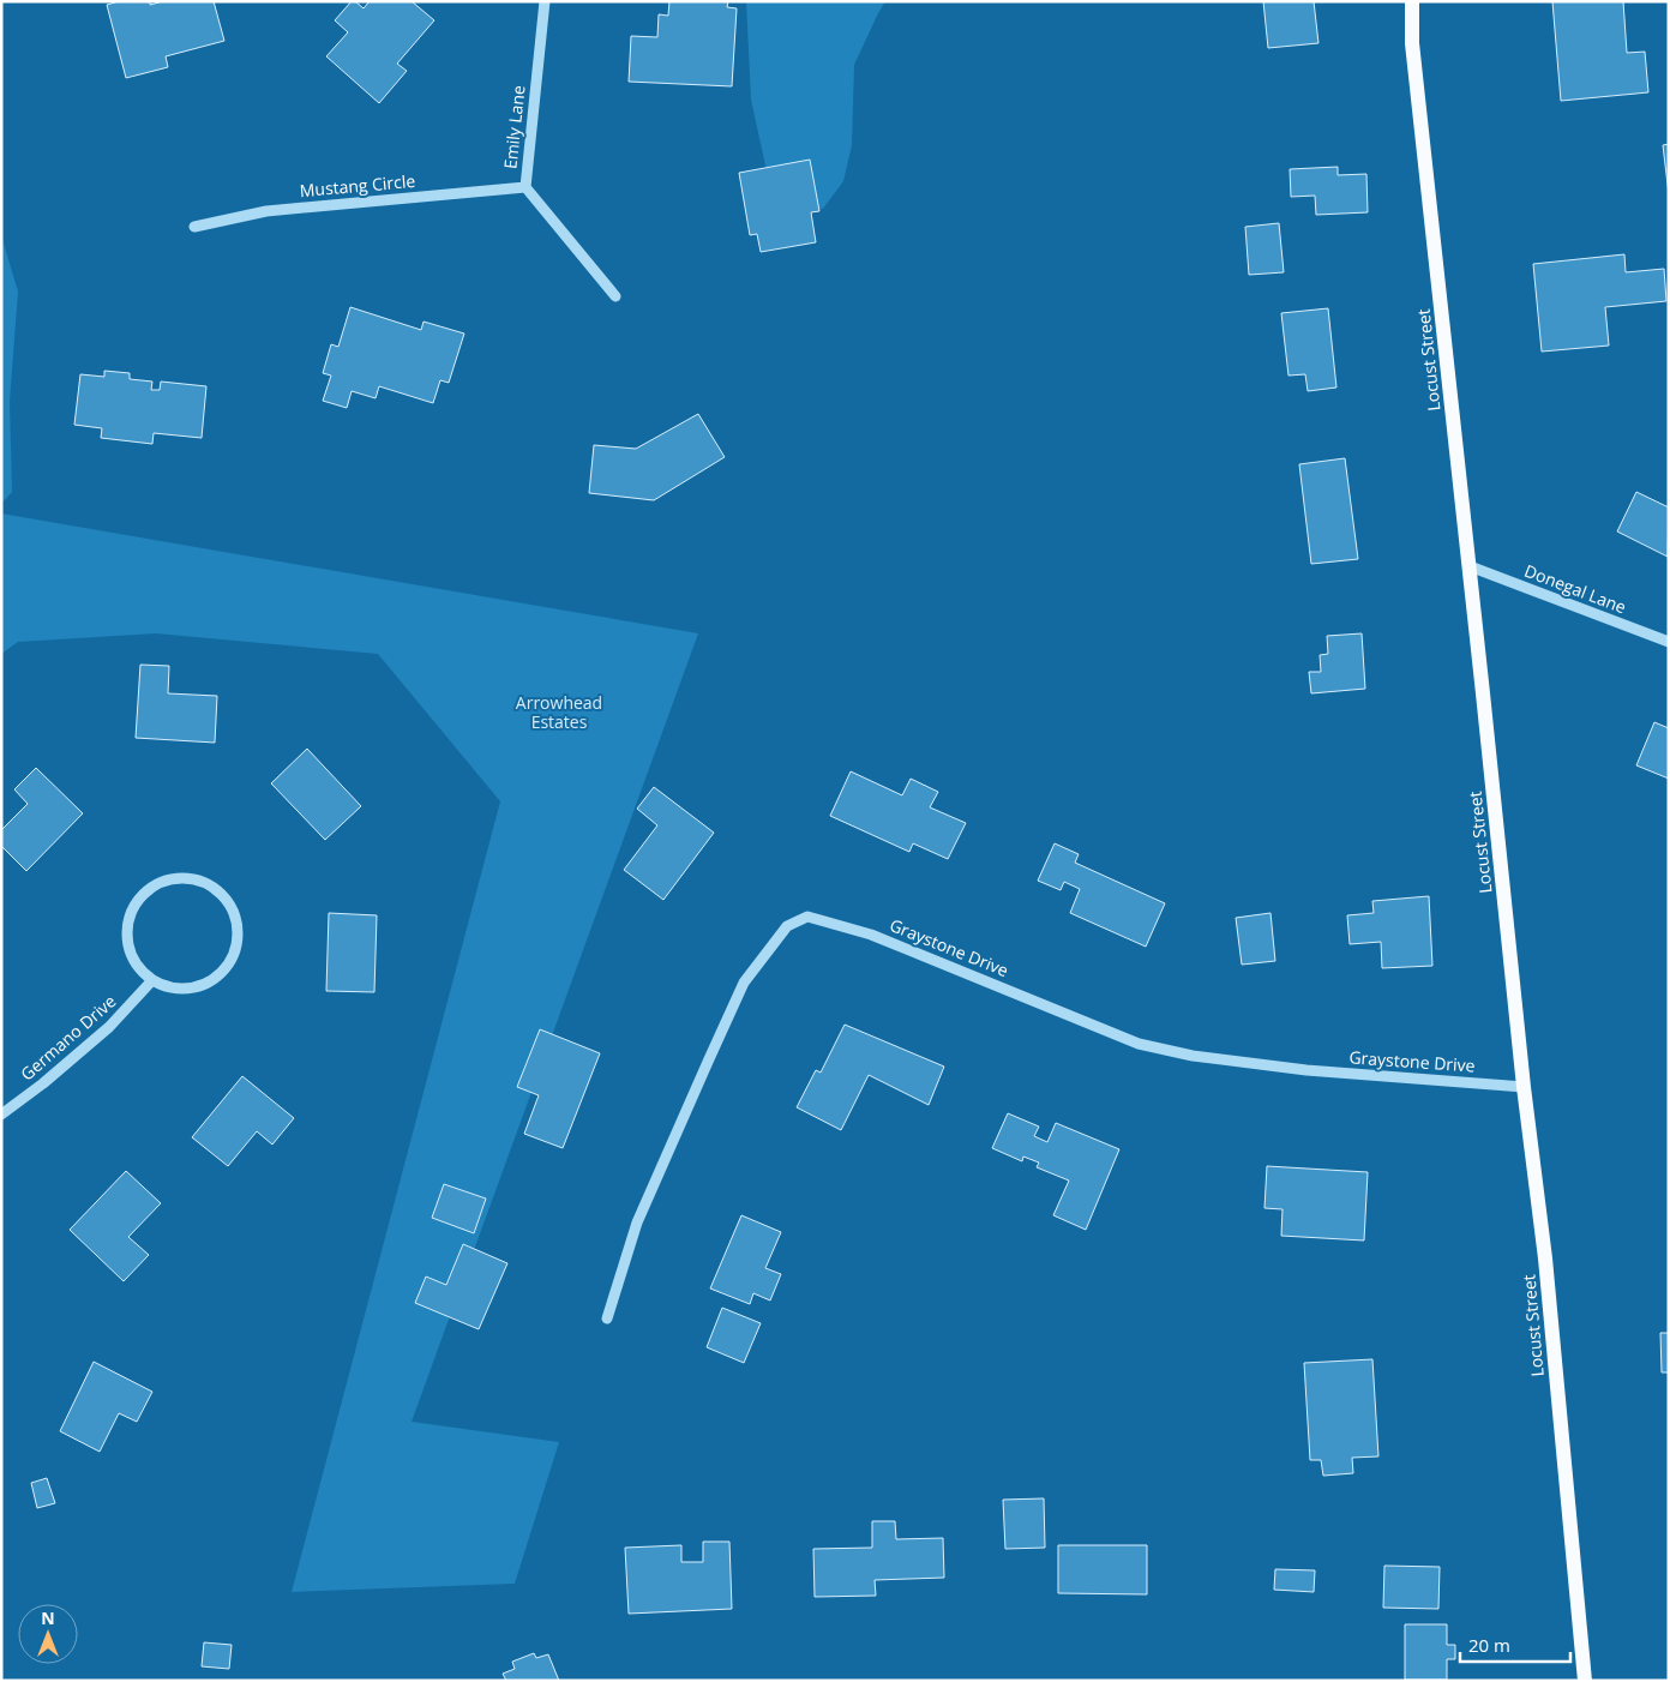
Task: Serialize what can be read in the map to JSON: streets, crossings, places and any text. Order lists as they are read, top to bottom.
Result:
{
  "streets": {
    "main road": ["Locust Street"],
    "street": [
      "Emily Lane",
      "Mustang Circle",
      "Donegal Lane",
      "Graystone Drive",
      "Germano Drive"
    ]
  },
  "crossings": [
    ["Emily Lane", "Mustang Circle"],
    ["Locust Street", "Donegal Lane"],
    ["Locust Street", "Graystone Drive"]
  ],
  "parks": ["Arrowhead Estates"],
  "scale_bar": "20 m",
  "north": "top"
}
